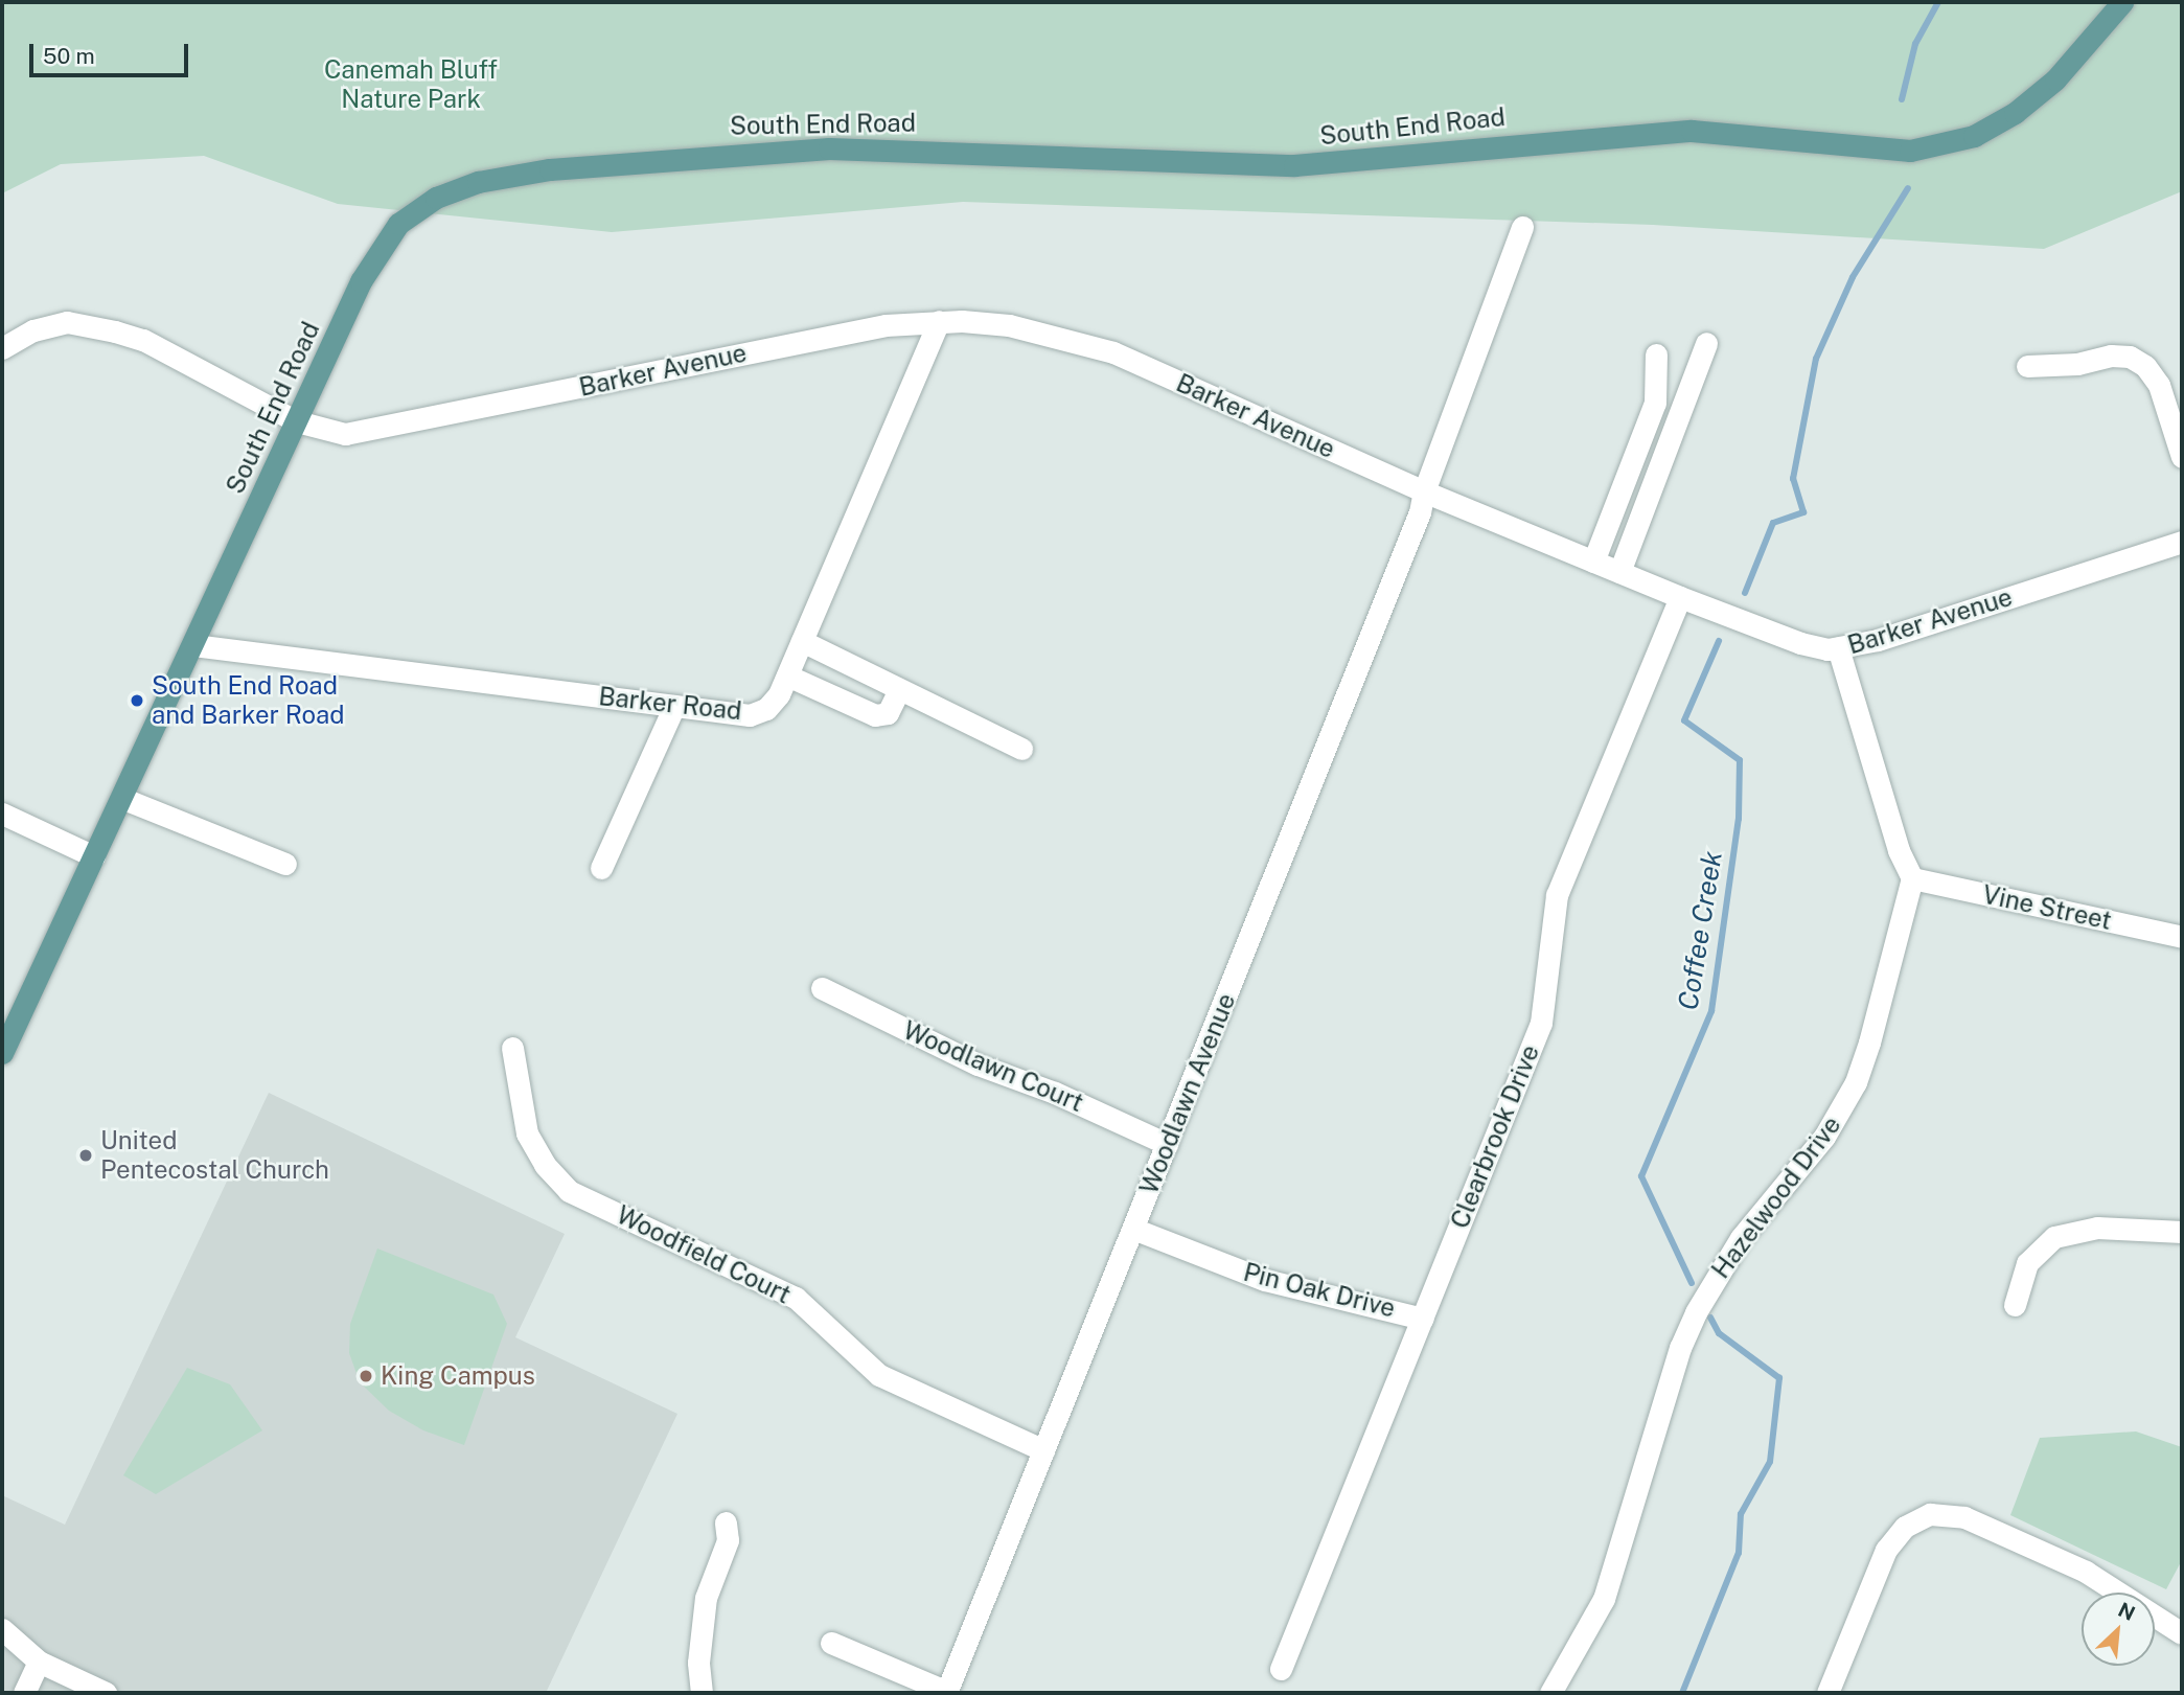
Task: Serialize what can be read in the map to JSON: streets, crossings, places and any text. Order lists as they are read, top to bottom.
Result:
{
  "streets": {
    "main road": ["South End Road"],
    "street": [
      "Barker Avenue",
      "Barker Road",
      "Vine Street",
      "Woodlawn Court",
      "Woodlawn Avenue",
      "Clearbrook Drive",
      "Hazelwood Drive",
      "Woodfield Court",
      "Pin Oak Drive"
    ]
  },
  "crossings": [
    ["South End Road", "Barker Avenue"],
    ["South End Road", "Barker Road"],
    ["Barker Avenue", "Barker Road"],
    ["Barker Avenue", "Woodlawn Avenue"],
    ["Barker Avenue", "Clearbrook Drive"],
    ["Vine Street", "Hazelwood Drive"],
    ["Woodlawn Court", "Woodlawn Avenue"],
    ["Woodlawn Avenue", "Woodfield Court"],
    ["Woodlawn Avenue", "Pin Oak Drive"],
    ["Clearbrook Drive", "Pin Oak Drive"]
  ],
  "water": ["Coffee Creek"],
  "parks": ["Canemah Bluff Nature Park"],
  "places": ["South End Road and Barker Road", "United Pentecostal Church", "King Campus"],
  "scale_bar": "50 m",
  "north": "top right"
}
